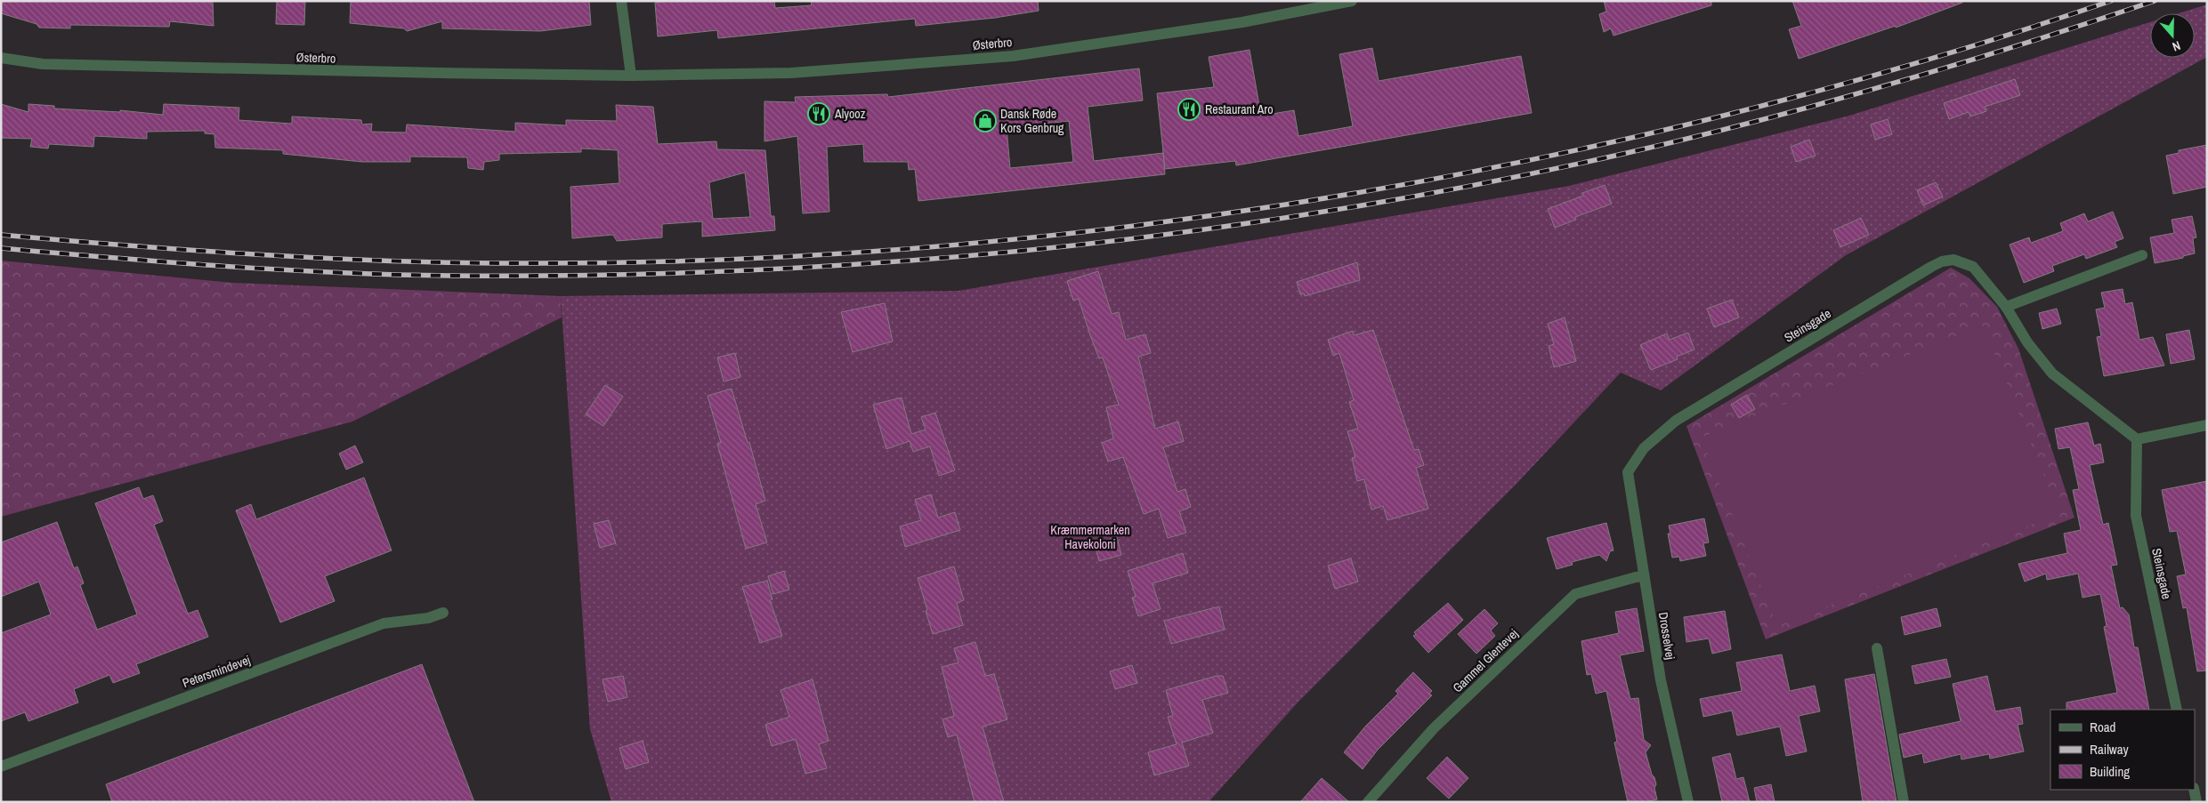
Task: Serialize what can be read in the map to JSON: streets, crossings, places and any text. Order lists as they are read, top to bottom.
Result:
{
  "streets": {
    "street": [
      "Østerbro",
      "Steinsgade",
      "Drosselvej",
      "Gammel Glentevej",
      "Petersmindevej"
    ]
  },
  "crossings": [
    ["Steinsgade", "Drosselvej"],
    ["Drosselvej", "Gammel Glentevej"]
  ],
  "parks": ["Kræmmermarken Havekoloni"],
  "places": {
    "restaurant": ["Restaurant Aro", "Alyooz"],
    "shop": ["Dansk Røde Kors Genbrug"]
  },
  "legend": ["Road", "Railway", "Building"],
  "north": "bottom"
}
